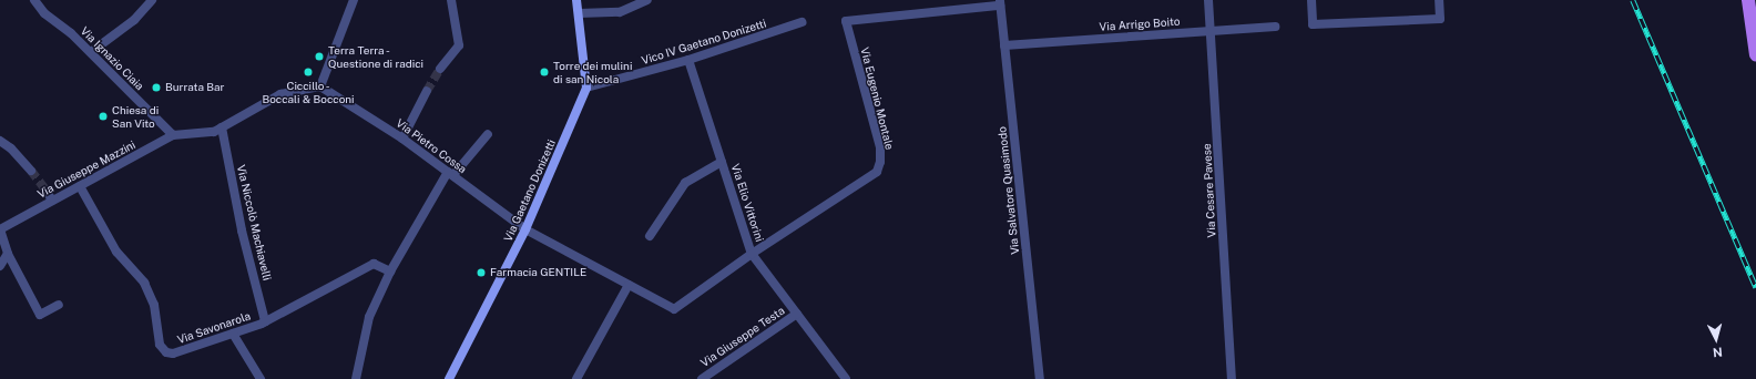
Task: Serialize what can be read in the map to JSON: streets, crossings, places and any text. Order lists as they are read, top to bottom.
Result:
{
  "streets": {
    "street": [
      "Via Arrigo Boito",
      "Vico IV Gaetano Donizetti",
      "Via Ignazio Ciaia",
      "Via Eugenio Montale",
      "Via Pietro Cossa",
      "Via Giuseppe Mazzini",
      "Via Gaetano Donizetti",
      "Via Salvatore Quasimodo",
      "Via Cesare Pavese",
      "Via Elio Vittorini",
      "Via Niccolò Machiavelli",
      "Via Savonarola",
      "Via Giuseppe Testa"
    ]
  },
  "crossings": [
    ["Via Arrigo Boito", "Via Salvatore Quasimodo"],
    ["Via Arrigo Boito", "Via Cesare Pavese"],
    ["Vico IV Gaetano Donizetti", "Via Gaetano Donizetti"],
    ["Vico IV Gaetano Donizetti", "Via Elio Vittorini"],
    ["Via Ignazio Ciaia", "Via Giuseppe Mazzini"],
    ["Via Eugenio Montale", "Via Pietro Cossa"],
    ["Via Eugenio Montale", "Via Salvatore Quasimodo"],
    ["Via Eugenio Montale", "Via Elio Vittorini"],
    ["Via Pietro Cossa", "Via Giuseppe Mazzini"],
    ["Via Pietro Cossa", "Via Gaetano Donizetti"],
    ["Via Giuseppe Mazzini", "Via Niccolò Machiavelli"],
    ["Via Giuseppe Mazzini", "Via Savonarola"],
    ["Via Elio Vittorini", "Via Giuseppe Testa"],
    ["Via Niccolò Machiavelli", "Via Savonarola"]
  ],
  "places": [
    "Terra Terra - Questione di radici",
    "Ciccillo - Boccali & Bocconi",
    "Torre dei mulini di san Nicola",
    "Burrata Bar",
    "Chiesa di San Vito",
    "Farmacia GENTILE"
  ],
  "north": "bottom"
}
